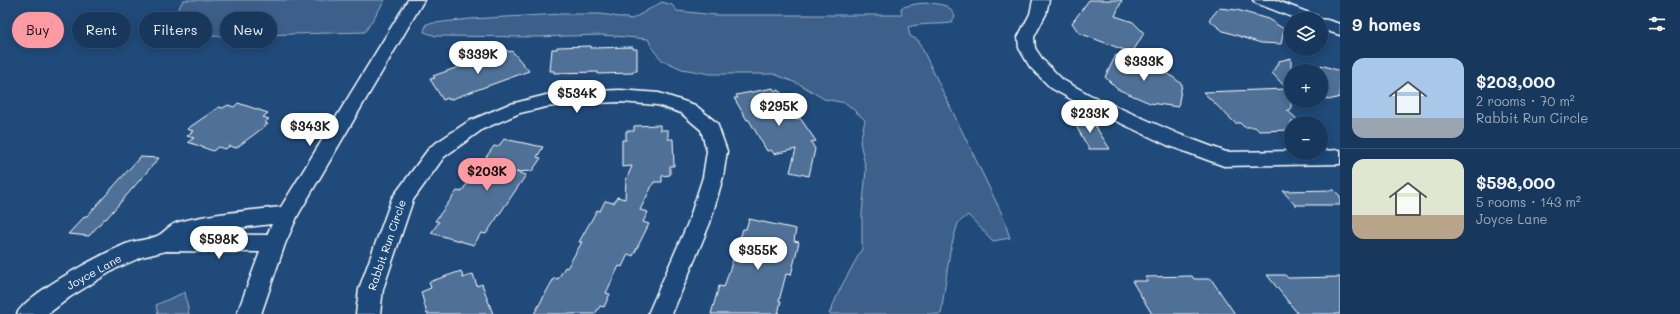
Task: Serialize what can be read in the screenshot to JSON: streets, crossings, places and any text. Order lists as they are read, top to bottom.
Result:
{
  "streets": {
    "street": ["Rabbit Run Circle", "Joyce Lane"]
  },
  "page": {
    "heading": "9 homes",
    "map_buttons": ["+", "−"],
    "chip": [
      "Buy",
      "Rent",
      "Filters",
      "New"
    ],
    "price": [
      "$339K",
      "$333K",
      "$534K",
      "$295K",
      "$233K",
      "$343K",
      "$203K",
      "$598K",
      "$355K"
    ],
    "list": [
      {
        "name": "$203,000",
        "note": "2 rooms · 70 m² · Rabbit Run Circle"
      },
      {
        "name": "$598,000",
        "note": "5 rooms · 143 m² · Joyce Lane"
      }
    ]
  }
}
